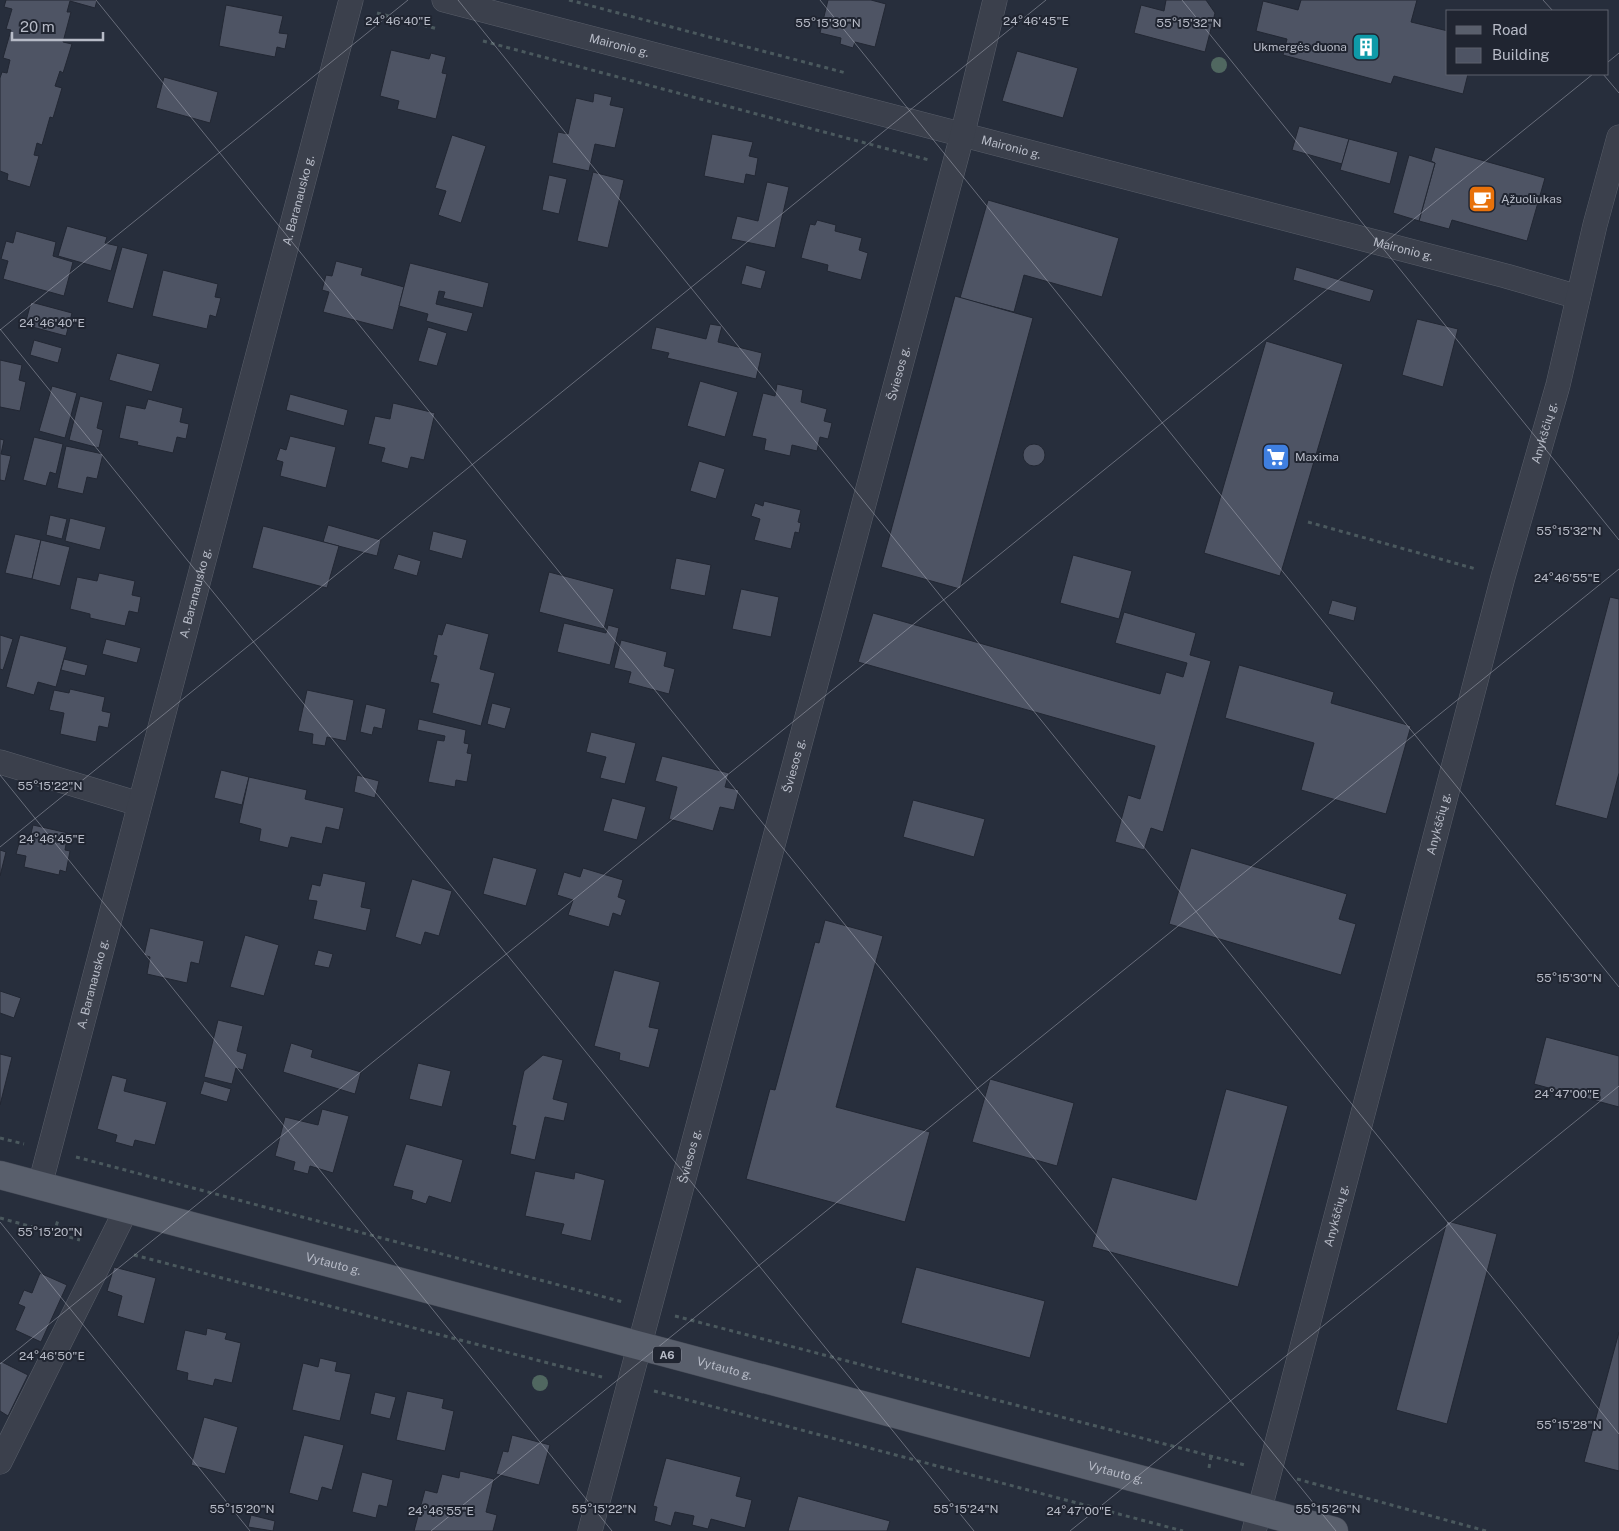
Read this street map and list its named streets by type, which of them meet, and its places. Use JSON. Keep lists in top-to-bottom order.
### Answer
{
  "streets": {
    "main road": ["Vytauto g.", "A6"],
    "street": [
      "Maironio g.",
      "A. Baranausko g.",
      "Šviesos g.",
      "Anykščių g."
    ]
  },
  "crossings": [
    ["Maironio g.", "Šviesos g."],
    ["Maironio g.", "Anykščių g."],
    ["A. Baranausko g.", "Vytauto g."],
    ["Šviesos g.", "Vytauto g."],
    ["Anykščių g.", "Vytauto g."]
  ],
  "places": {
    "building": ["Ukmergės duona"],
    "cafe": ["Ąžuoliukas"],
    "supermarket": ["Maxima"]
  },
  "legend": ["Road", "Building"],
  "scale_bar": "20 m",
  "coordinates": [
    "24°46'40\"E",
    "24°46'45\"E",
    "55°15'30\"N",
    "55°15'32\"N",
    "24°46'55\"E",
    "55°15'22\"N",
    "24°47'00\"E",
    "55°15'20\"N",
    "24°46'50\"E",
    "55°15'28\"N",
    "55°15'24\"N",
    "55°15'26\"N"
  ]
}
